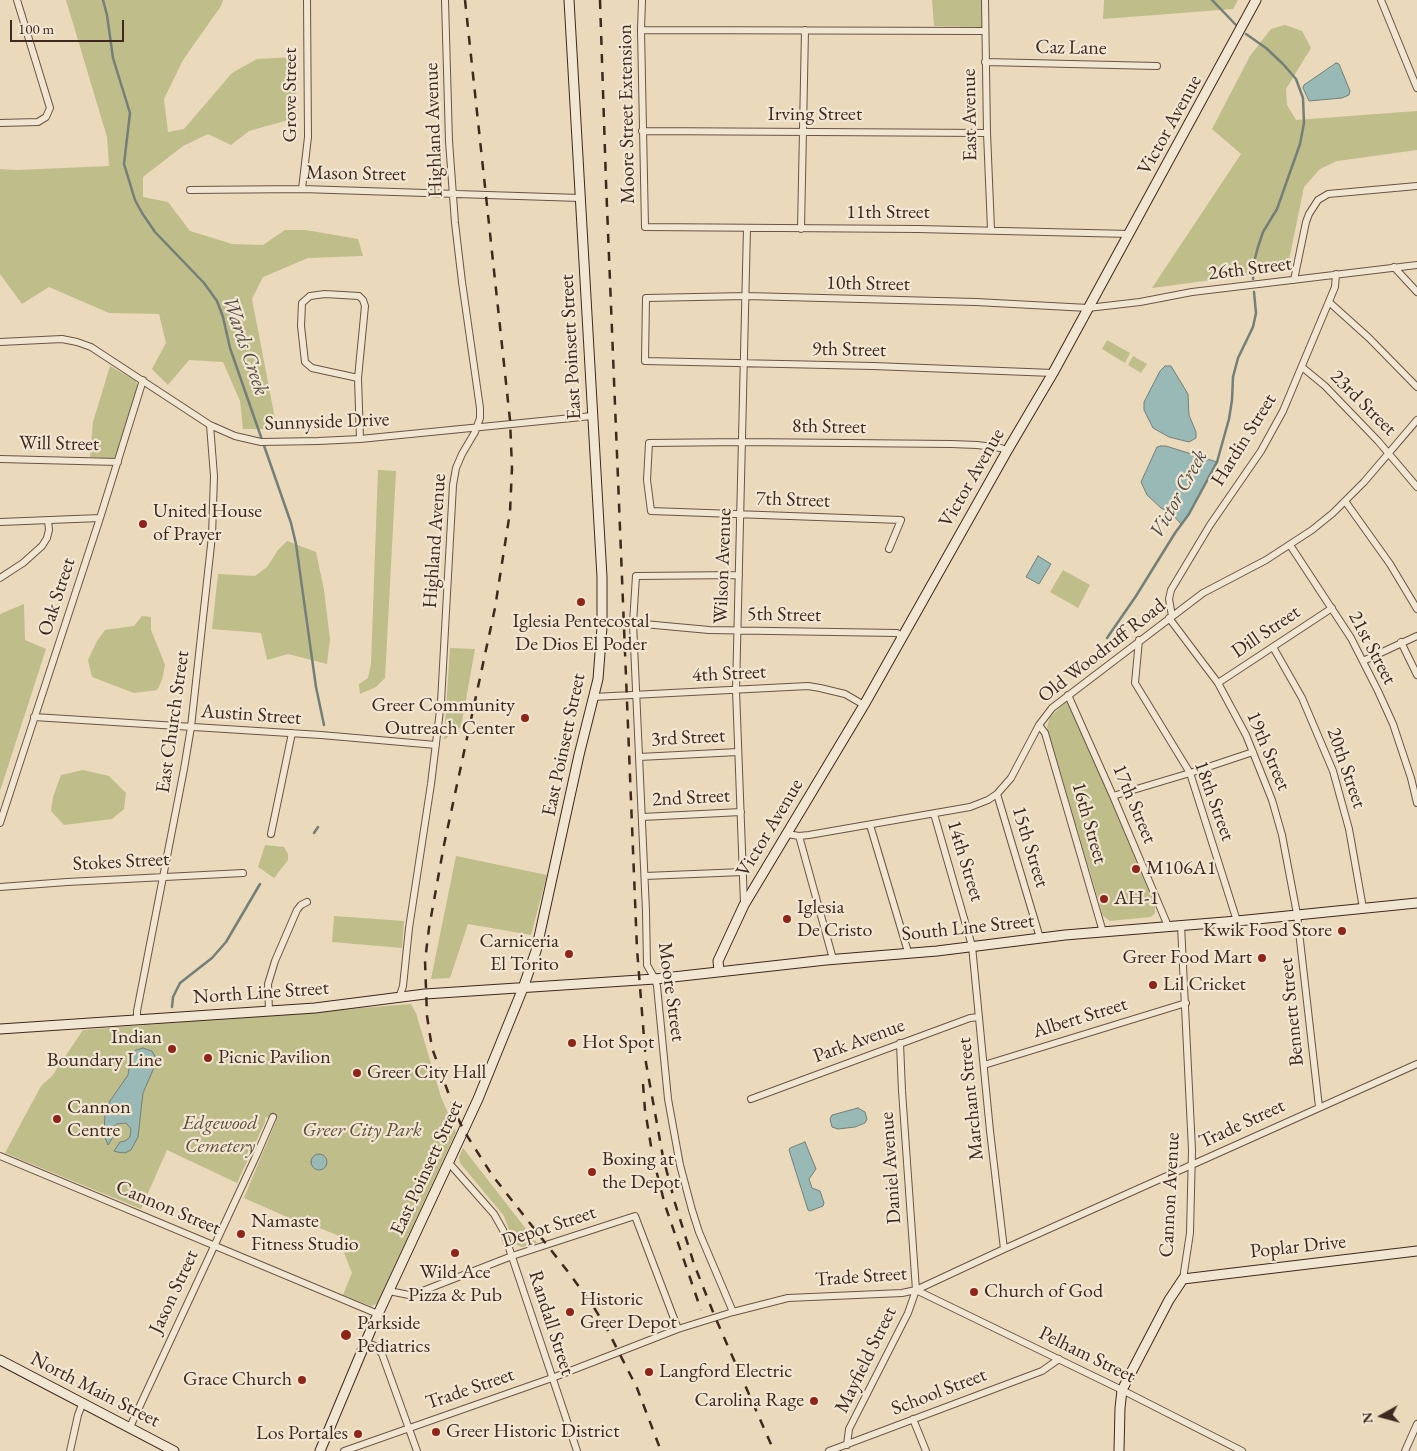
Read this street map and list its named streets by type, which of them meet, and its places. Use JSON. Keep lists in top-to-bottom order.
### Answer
{
  "streets": {
    "main road": [
      "Victor Avenue",
      "East Poinsett Street",
      "South Line Street",
      "North Line Street",
      "Cannon Avenue",
      "Poplar Drive",
      "North Main Street"
    ],
    "street": [
      "Caz Lane",
      "Grove Street",
      "Moore Street Extension",
      "Irving Street",
      "East Avenue",
      "Highland Avenue",
      "Mason Street",
      "11th Street",
      "26th Street",
      "10th Street",
      "9th Street",
      "23rd Street",
      "Sunnyside Drive",
      "8th Street",
      "Hardin Street",
      "Will Street",
      "7th Street",
      "Wilson Avenue",
      "Oak Street",
      "5th Street",
      "Dill Street",
      "21st Street",
      "Old Woodruff Road",
      "4th Street",
      "Austin Street",
      "East Church Street",
      "3rd Street",
      "19th Street",
      "20th Street",
      "2nd Street",
      "18th Street",
      "17th Street",
      "16th Street",
      "15th Street",
      "14th Street",
      "Stokes Street",
      "Moore Street",
      "Bennett Street",
      "Albert Street",
      "Park Avenue",
      "Marchant Street",
      "Trade Street",
      "Daniel Avenue",
      "Cannon Street",
      "Depot Street",
      "Jason Street",
      "Randall Street",
      "Pelham Street",
      "Mayfield Street",
      "School Street"
    ]
  },
  "crossings": [
    ["Caz Lane", "East Avenue"],
    ["Grove Street", "Mason Street"],
    ["Moore Street Extension", "Irving Street"],
    ["Moore Street Extension", "11th Street"],
    ["Irving Street", "East Avenue"],
    ["East Avenue", "11th Street"],
    ["Victor Avenue", "11th Street"],
    ["Victor Avenue", "26th Street"],
    ["Victor Avenue", "10th Street"],
    ["Victor Avenue", "9th Street"],
    ["Victor Avenue", "8th Street"],
    ["Victor Avenue", "Wilson Avenue"],
    ["Victor Avenue", "5th Street"],
    ["Victor Avenue", "Old Woodruff Road"],
    ["Victor Avenue", "4th Street"],
    ["Victor Avenue", "South Line Street"],
    ["Highland Avenue", "Mason Street"],
    ["Highland Avenue", "Sunnyside Drive"],
    ["Highland Avenue", "Austin Street"],
    ["Highland Avenue", "North Line Street"],
    ["Mason Street", "East Poinsett Street"],
    ["11th Street", "Wilson Avenue"],
    ["26th Street", "10th Street"],
    ["26th Street", "Hardin Street"],
    ["10th Street", "9th Street"],
    ["10th Street", "Wilson Avenue"],
    ["East Poinsett Street", "Sunnyside Drive"],
    ["East Poinsett Street", "4th Street"],
    ["East Poinsett Street", "South Line Street"],
    ["East Poinsett Street", "North Line Street"],
    ["East Poinsett Street", "Cannon Street"],
    ["East Poinsett Street", "Depot Street"],
    ["East Poinsett Street", "Randall Street"],
    ["9th Street", "Wilson Avenue"],
    ["23rd Street", "Hardin Street"],
    ["23rd Street", "Old Woodruff Road"],
    ["Sunnyside Drive", "Oak Street"],
    ["Sunnyside Drive", "East Church Street"],
    ["8th Street", "7th Street"],
    ["8th Street", "Wilson Avenue"],
    ["Hardin Street", "Old Woodruff Road"],
    ["Hardin Street", "19th Street"],
    ["Will Street", "Oak Street"],
    ["7th Street", "Wilson Avenue"],
    ["Wilson Avenue", "5th Street"],
    ["Wilson Avenue", "4th Street"],
    ["Wilson Avenue", "3rd Street"],
    ["Wilson Avenue", "2nd Street"],
    ["Wilson Avenue", "Moore Street"],
    ["Oak Street", "Austin Street"],
    ["5th Street", "Moore Street"],
    ["Dill Street", "21st Street"],
    ["Dill Street", "19th Street"],
    ["Dill Street", "20th Street"],
    ["21st Street", "Old Woodruff Road"],
    ["Old Woodruff Road", "19th Street"],
    ["Old Woodruff Road", "18th Street"],
    ["Old Woodruff Road", "17th Street"],
    ["Old Woodruff Road", "16th Street"],
    ["Old Woodruff Road", "15th Street"],
    ["Old Woodruff Road", "14th Street"],
    ["4th Street", "Moore Street"],
    ["Austin Street", "East Church Street"],
    ["East Church Street", "Stokes Street"],
    ["East Church Street", "North Line Street"],
    ["3rd Street", "Moore Street"],
    ["19th Street", "South Line Street"],
    ["19th Street", "Bennett Street"],
    ["20th Street", "South Line Street"],
    ["2nd Street", "Moore Street"],
    ["18th Street", "South Line Street"],
    ["17th Street", "South Line Street"],
    ["16th Street", "South Line Street"],
    ["15th Street", "South Line Street"],
    ["14th Street", "South Line Street"],
    ["14th Street", "Marchant Street"],
    ["South Line Street", "Moore Street"],
    ["South Line Street", "North Line Street"],
    ["South Line Street", "Bennett Street"],
    ["South Line Street", "Marchant Street"],
    ["South Line Street", "Cannon Avenue"],
    ["Moore Street", "Trade Street"],
    ["Bennett Street", "Trade Street"],
    ["Albert Street", "Marchant Street"],
    ["Albert Street", "Cannon Avenue"],
    ["Park Avenue", "Marchant Street"],
    ["Park Avenue", "Daniel Avenue"],
    ["Marchant Street", "Trade Street"],
    ["Trade Street", "Daniel Avenue"],
    ["Trade Street", "Cannon Avenue"],
    ["Trade Street", "Depot Street"],
    ["Trade Street", "Randall Street"],
    ["Trade Street", "Pelham Street"],
    ["Trade Street", "Mayfield Street"],
    ["Daniel Avenue", "Pelham Street"],
    ["Daniel Avenue", "Mayfield Street"],
    ["Cannon Avenue", "Poplar Drive"],
    ["Cannon Avenue", "Pelham Street"],
    ["Cannon Street", "Jason Street"],
    ["Depot Street", "Randall Street"],
    ["Jason Street", "North Main Street"],
    ["Pelham Street", "Mayfield Street"],
    ["Pelham Street", "School Street"],
    ["Mayfield Street", "School Street"]
  ],
  "water": ["Wards Creek", "Victor Creek"],
  "parks": ["Edgewood Cemetery", "Greer City Park"],
  "places": [
    "United House of Prayer",
    "Iglesia Pentecostal De Dios El Poder",
    "Greer Community Outreach Center",
    "M106A1",
    "AH-1",
    "Iglesia De Cristo",
    "Kwik Food Store",
    "Carniceria El Torito",
    "Greer Food Mart",
    "Lil Cricket",
    "Hot Spot",
    "Indian Boundary Line",
    "Picnic Pavilion",
    "Greer City Hall",
    "Cannon Centre",
    "Boxing at the Depot",
    "Namaste Fitness Studio",
    "Wild Ace Pizza & Pub",
    "Church of God",
    "Historic Greer Depot",
    "Parkside Pediatrics",
    "Langford Electric",
    "Grace Church",
    "Carolina Rage",
    "Greer Historic District",
    "Los Portales"
  ],
  "scale_bar": "100 m",
  "north": "left"
}
